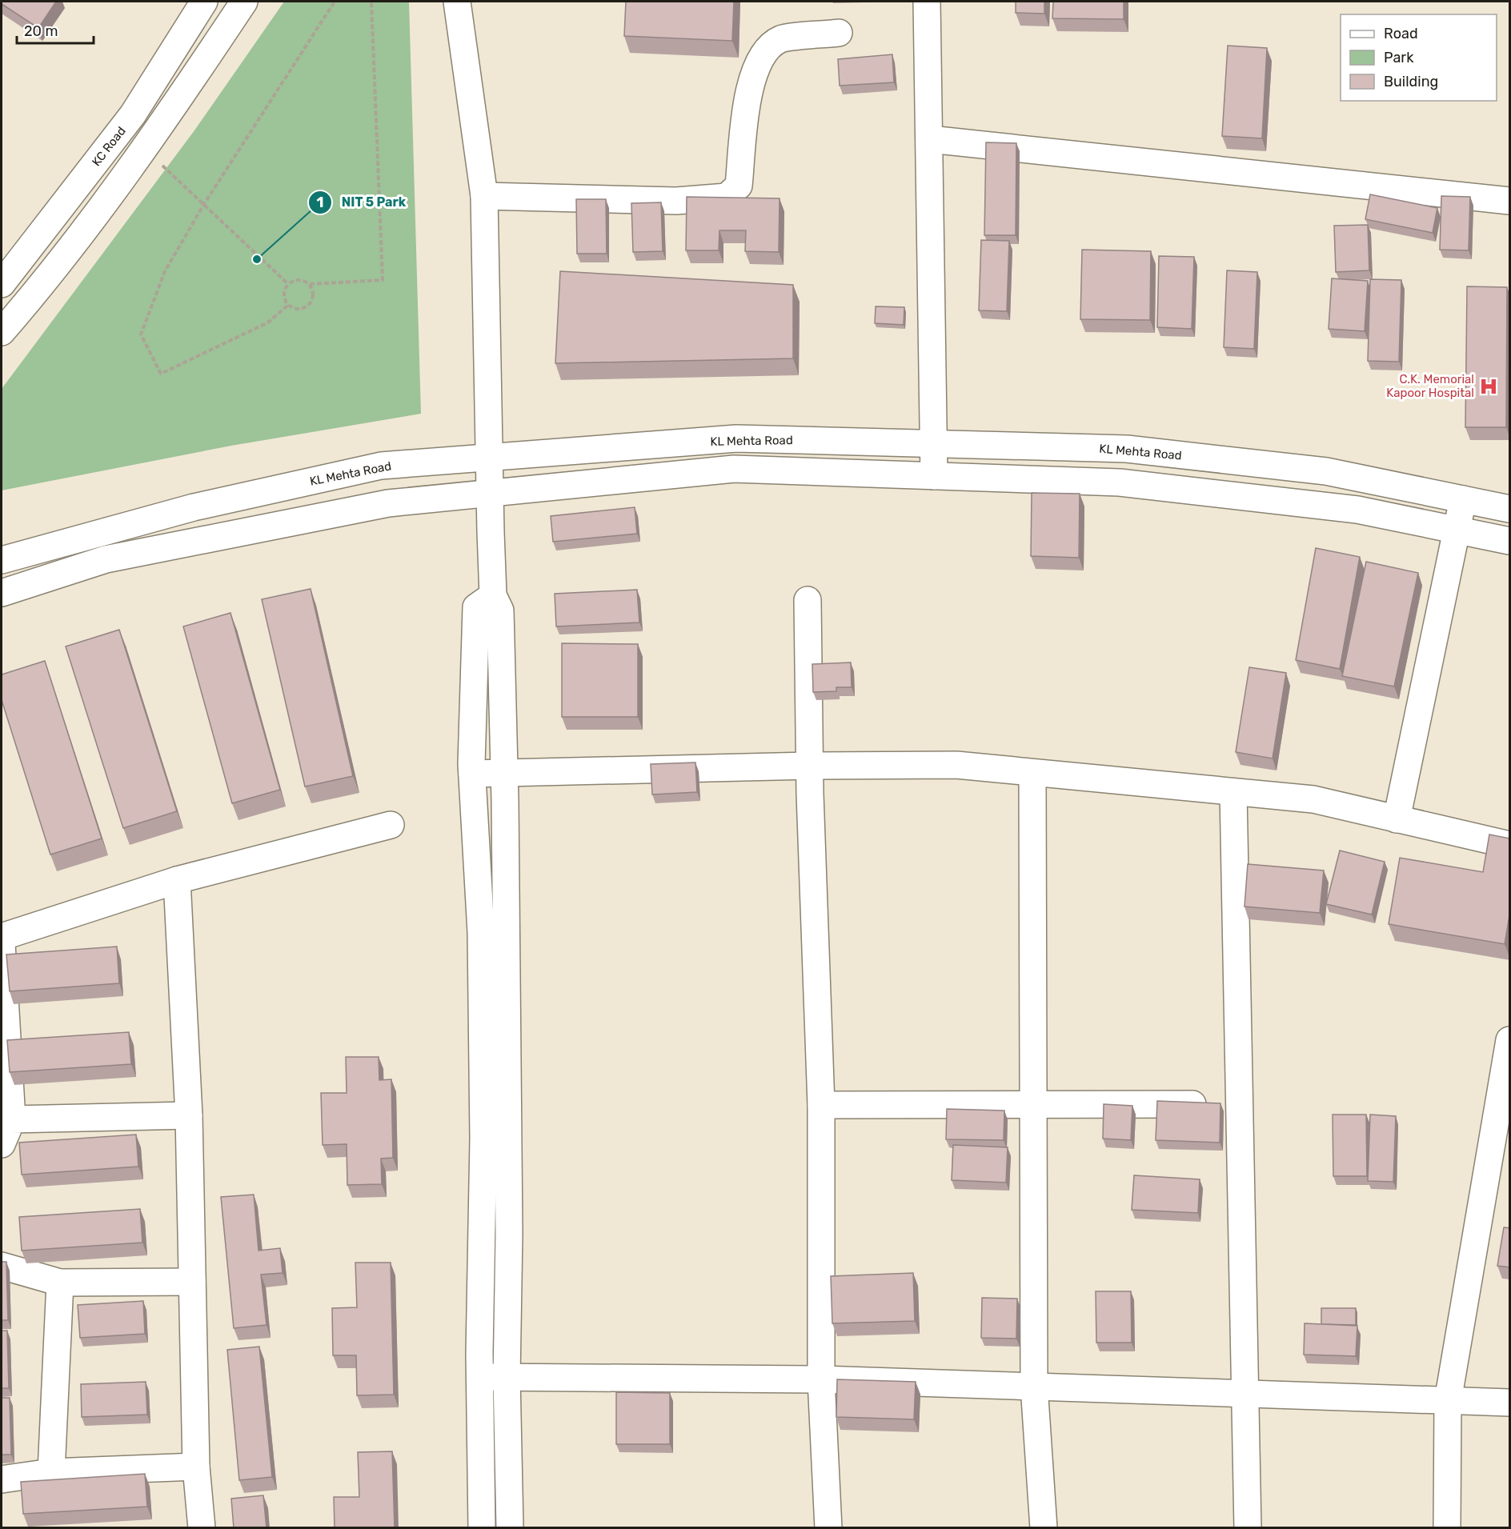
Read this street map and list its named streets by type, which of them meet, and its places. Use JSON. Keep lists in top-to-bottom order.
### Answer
{
  "streets": {
    "street": ["KC Road", "KL Mehta Road"]
  },
  "places": {
    "other": ["NIT 5 Park"],
    "hospital": ["C.K. Memorial Kapoor Hospital"]
  },
  "legend": ["Road", "Park", "Building"],
  "scale_bar": "20 m"
}
